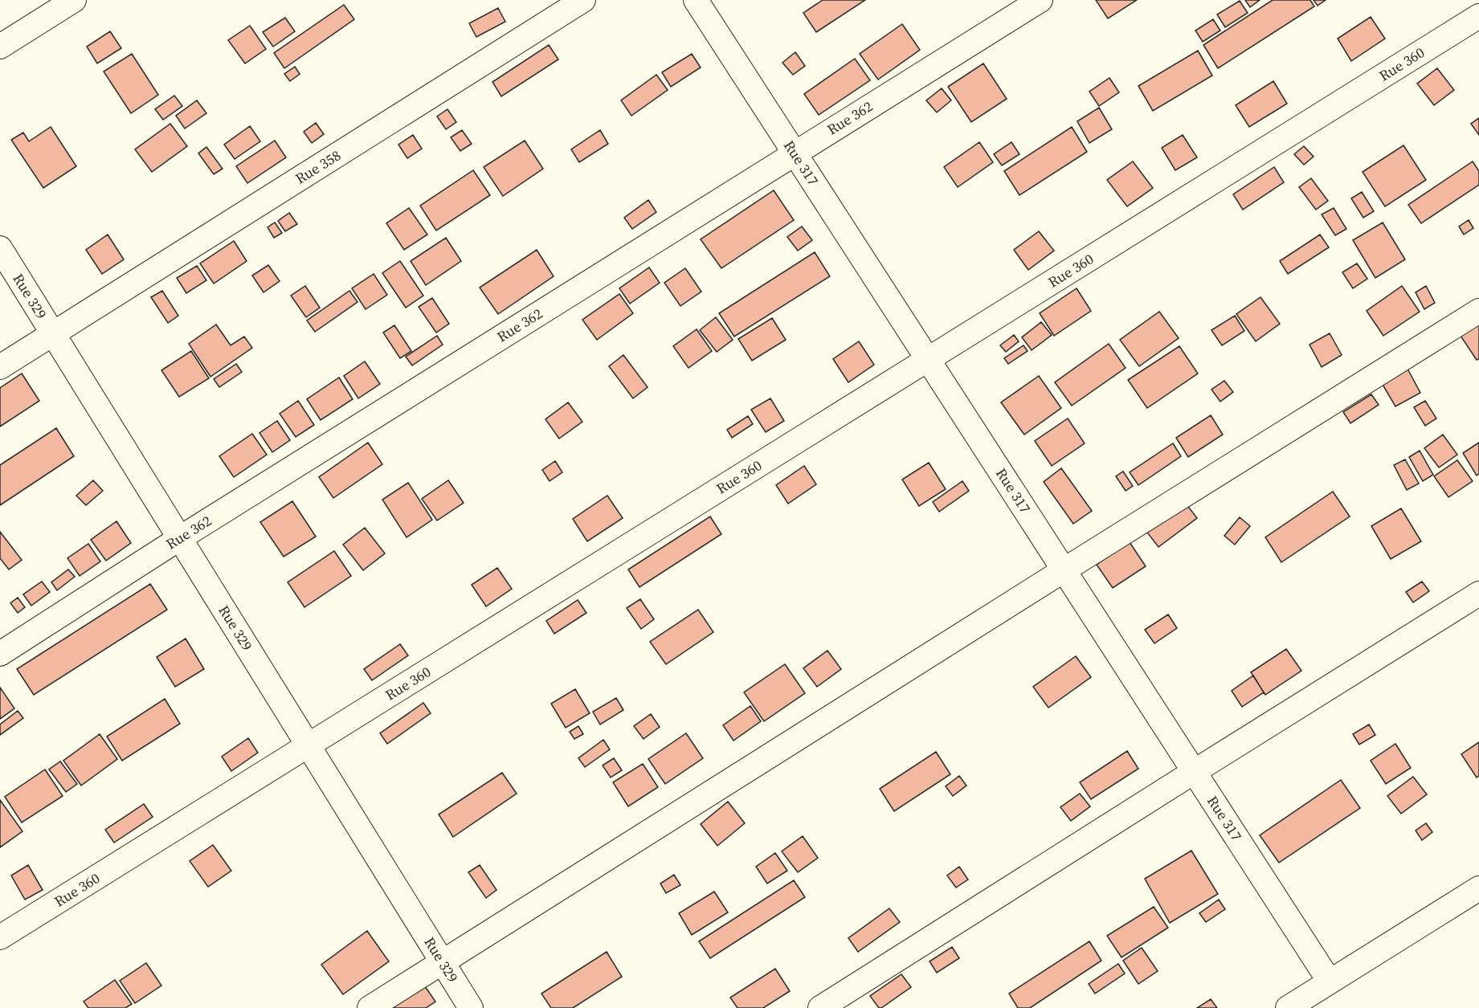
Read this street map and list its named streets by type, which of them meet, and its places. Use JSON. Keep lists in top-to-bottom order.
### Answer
{
  "streets": {
    "street": [
      "Rue 360",
      "Rue 362",
      "Rue 317",
      "Rue 358",
      "Rue 329"
    ]
  },
  "crossings": [
    ["Rue 360", "Rue 317"],
    ["Rue 360", "Rue 329"],
    ["Rue 362", "Rue 317"],
    ["Rue 362", "Rue 329"],
    ["Rue 358", "Rue 329"]
  ]
}
